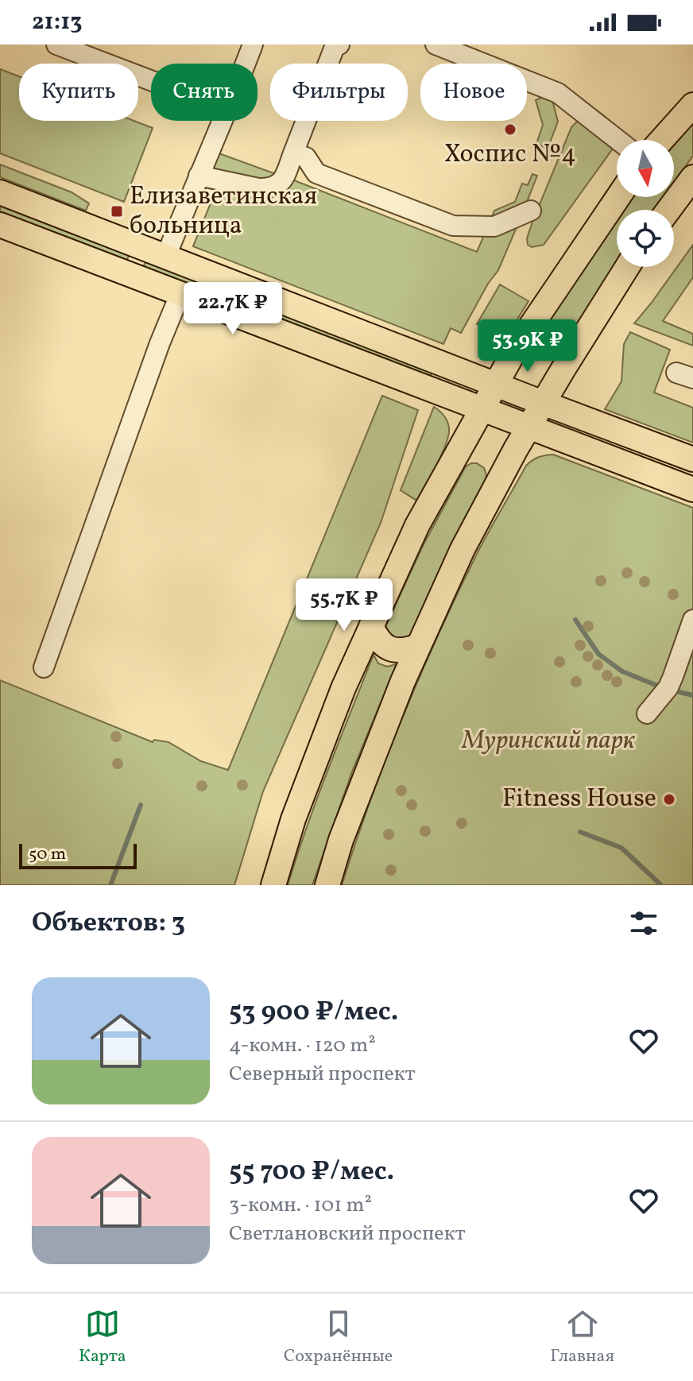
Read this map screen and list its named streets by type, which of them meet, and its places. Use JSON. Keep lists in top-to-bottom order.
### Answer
{
  "parks": ["Муринский парк"],
  "places": {
    "other": ["Хоспис №4", "Fitness House"],
    "transit": ["Елизаветинская больница"]
  },
  "scale_bar": "50 m",
  "north": "bottom",
  "page": {
    "status": "21:13",
    "chip": [
      "Купить",
      "Снять",
      "Фильтры",
      "Новое"
    ],
    "price": ["22.7K ₽", "53.9K ₽", "55.7K ₽"],
    "scale": "50 m",
    "heading": "Объектов: 3",
    "list": [
      {
        "name": "53 900 ₽/мес.",
        "note": "4-комн. · 120 m² · Северный проспект"
      },
      {
        "name": "55 700 ₽/мес.",
        "note": "3-комн. · 101 m² · Светлановский проспект"
      }
    ],
    "tabs": ["Карта", "Сохранённые", "Главная"]
  }
}
